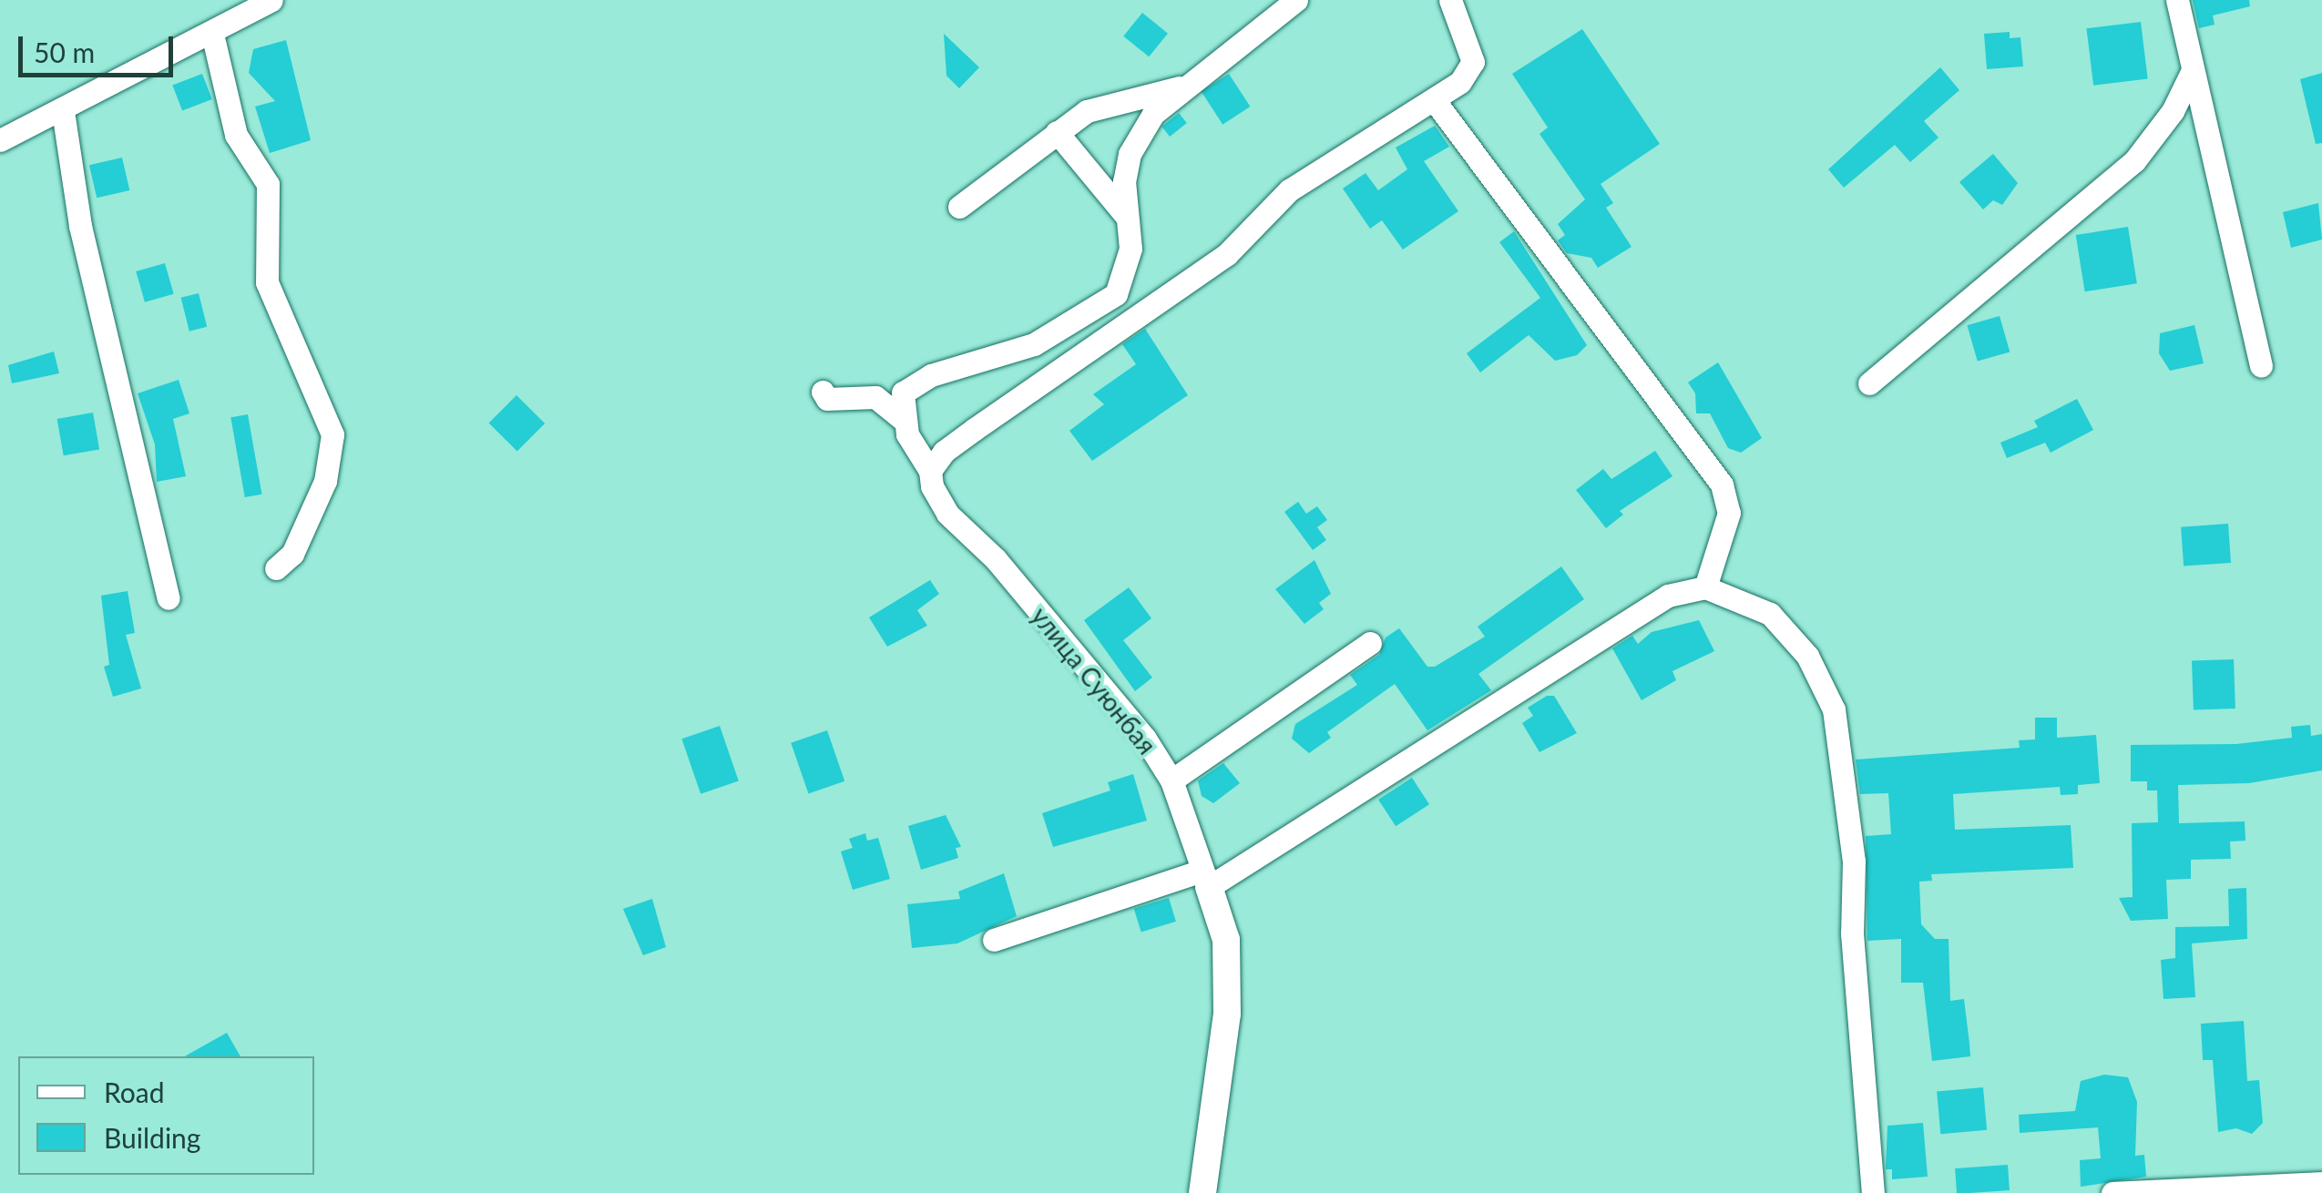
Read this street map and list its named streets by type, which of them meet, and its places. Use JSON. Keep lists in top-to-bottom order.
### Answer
{
  "streets": {
    "street": ["улица Суюнбая"]
  },
  "legend": ["Road", "Building"],
  "scale_bar": "50 m"
}
